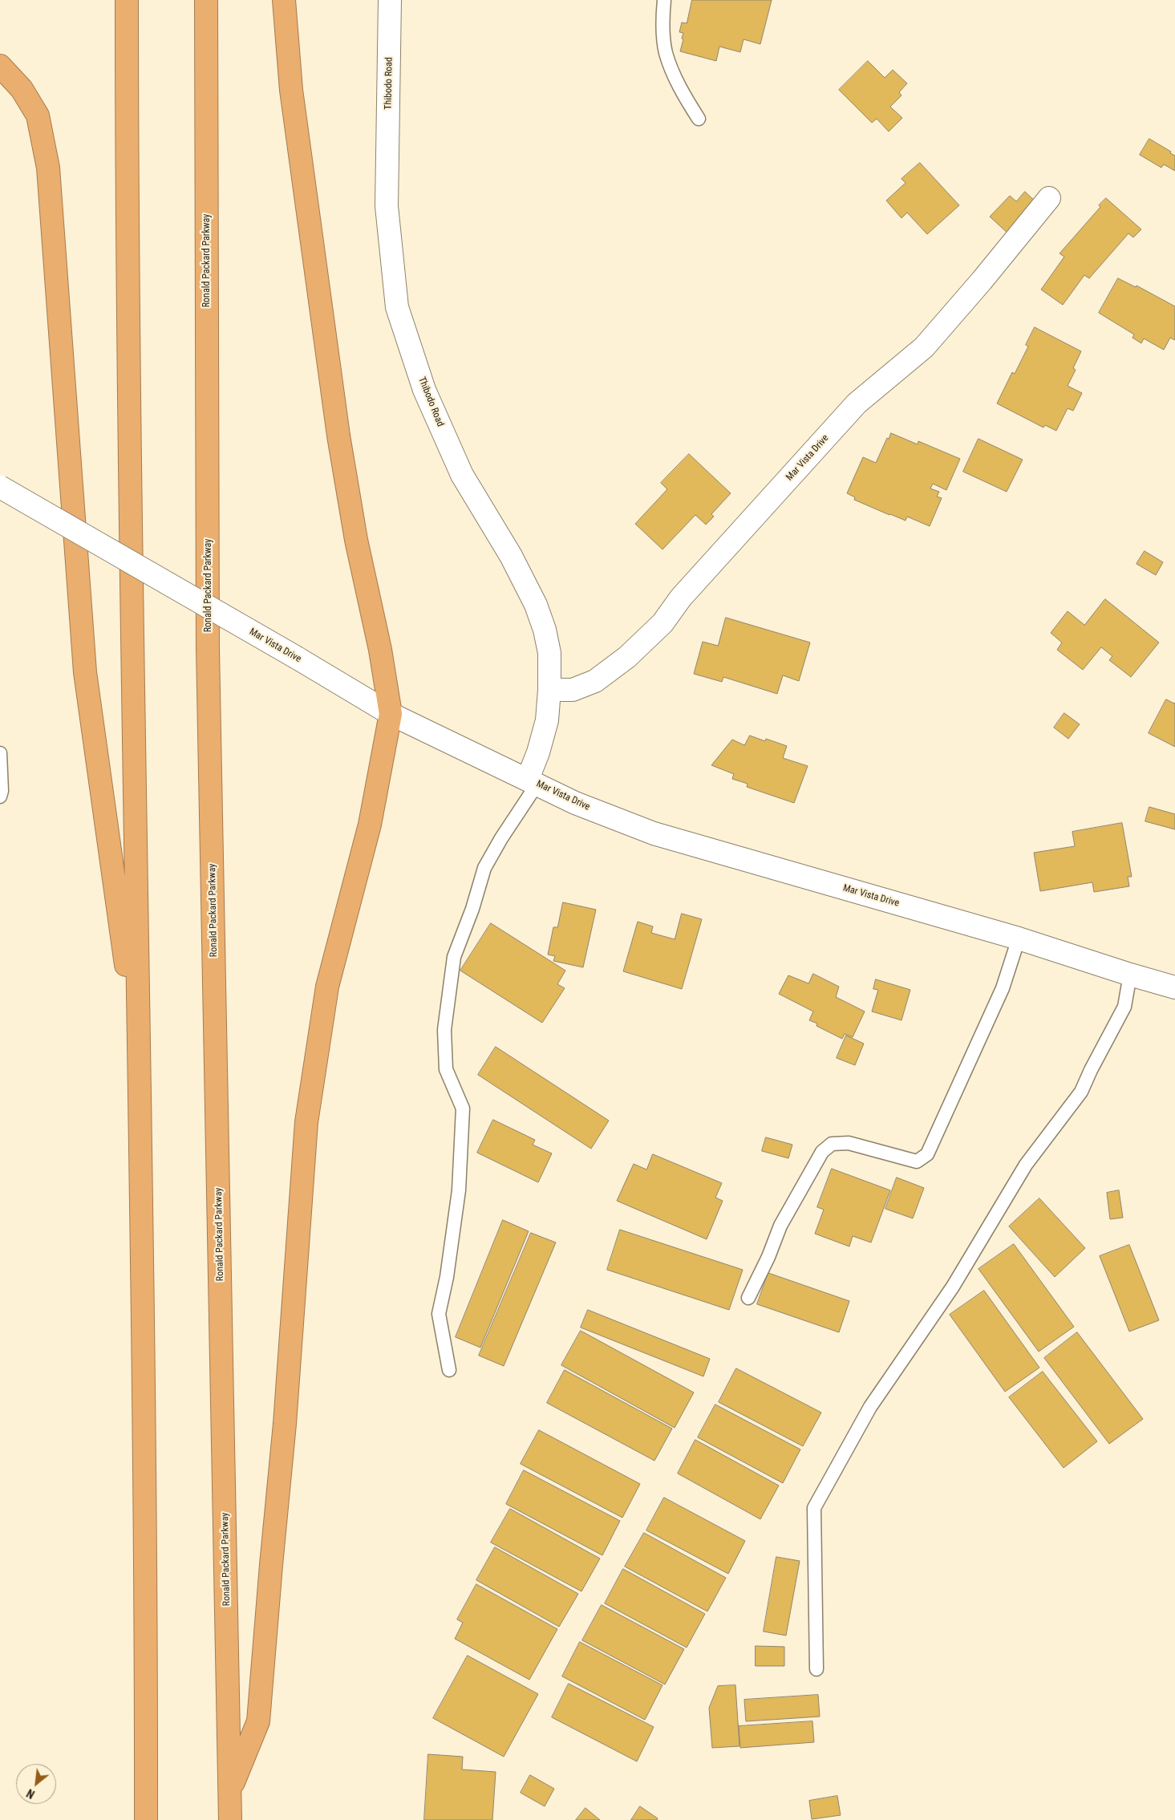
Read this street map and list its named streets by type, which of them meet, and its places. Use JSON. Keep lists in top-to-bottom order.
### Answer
{
  "streets": {
    "highway": ["Ronald Packard Parkway"],
    "street": ["Thibodo Road", "Mar Vista Drive"]
  },
  "crossings": [
    ["Thibodo Road", "Mar Vista Drive"]
  ],
  "north": "bottom left"
}
